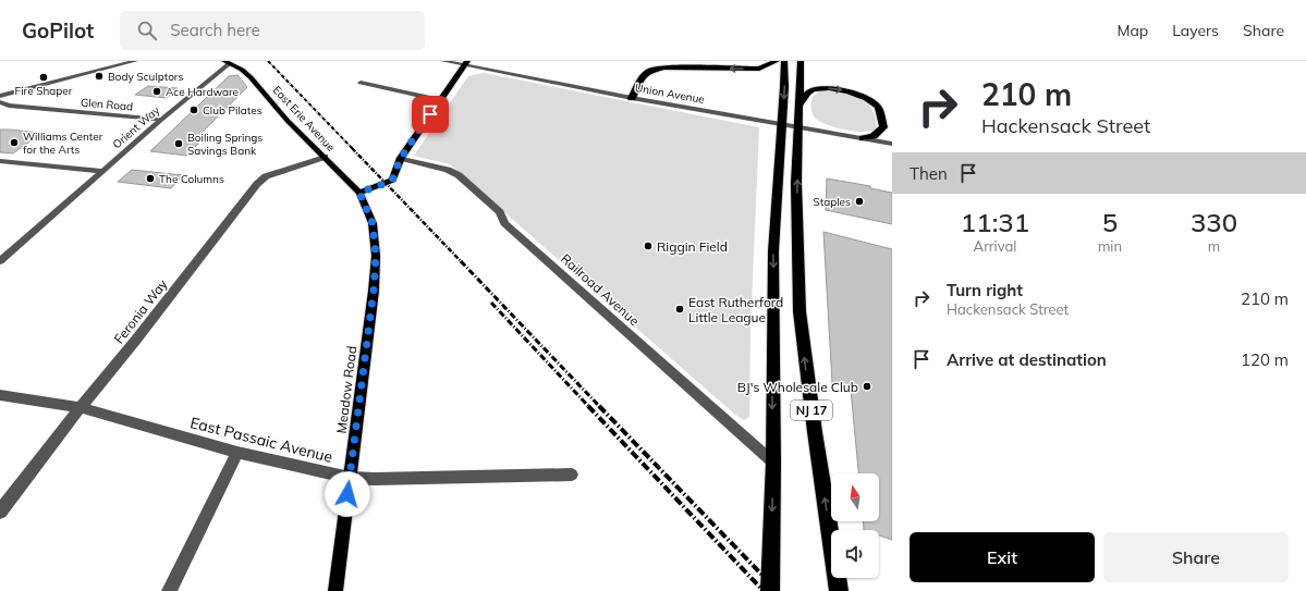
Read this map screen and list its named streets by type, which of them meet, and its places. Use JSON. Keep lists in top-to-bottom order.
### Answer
{
  "streets": {
    "highway": ["NJ 17"],
    "main road": ["East Erie Avenue", "Meadow Road"],
    "street": [
      "Union Avenue",
      "Glen Road",
      "Orient Way",
      "Railroad Avenue",
      "Feronia Way",
      "East Passaic Avenue"
    ]
  },
  "crossings": [
    ["Union Avenue", "NJ 17"],
    ["Glen Road", "Orient Way"],
    ["East Erie Avenue", "Orient Way"],
    ["East Erie Avenue", "Feronia Way"],
    ["East Erie Avenue", "Meadow Road"],
    ["Railroad Avenue", "NJ 17"],
    ["Feronia Way", "East Passaic Avenue"],
    ["Meadow Road", "East Passaic Avenue"]
  ],
  "places": [
    "Body Sculptors",
    "Fire Shaper",
    "Ace Hardware",
    "Club Pilates",
    "Williams Center for the Arts",
    "Boiling Springs Savings Bank",
    "The Columns",
    "Staples",
    "Riggin Field",
    "East Rutherford Little League",
    "BJ's Wholesale Club"
  ],
  "north": "top",
  "page": {
    "header": "GoPilot",
    "search": "Search here",
    "nav": ["Map", "Layers", "Share"],
    "turn": ["210 m", "Hackensack Street"],
    "then": "Then",
    "eta": [
      "11:31",
      "Arrival",
      "5",
      "min",
      "330",
      "m"
    ],
    "list": [
      {
        "name": "Turn right",
        "note": "Hackensack Street",
        "value": "210 m"
      },
      {
        "name": "Arrive at destination",
        "value": "120 m"
      }
    ],
    "buttons": ["Exit", "Share"]
  }
}
